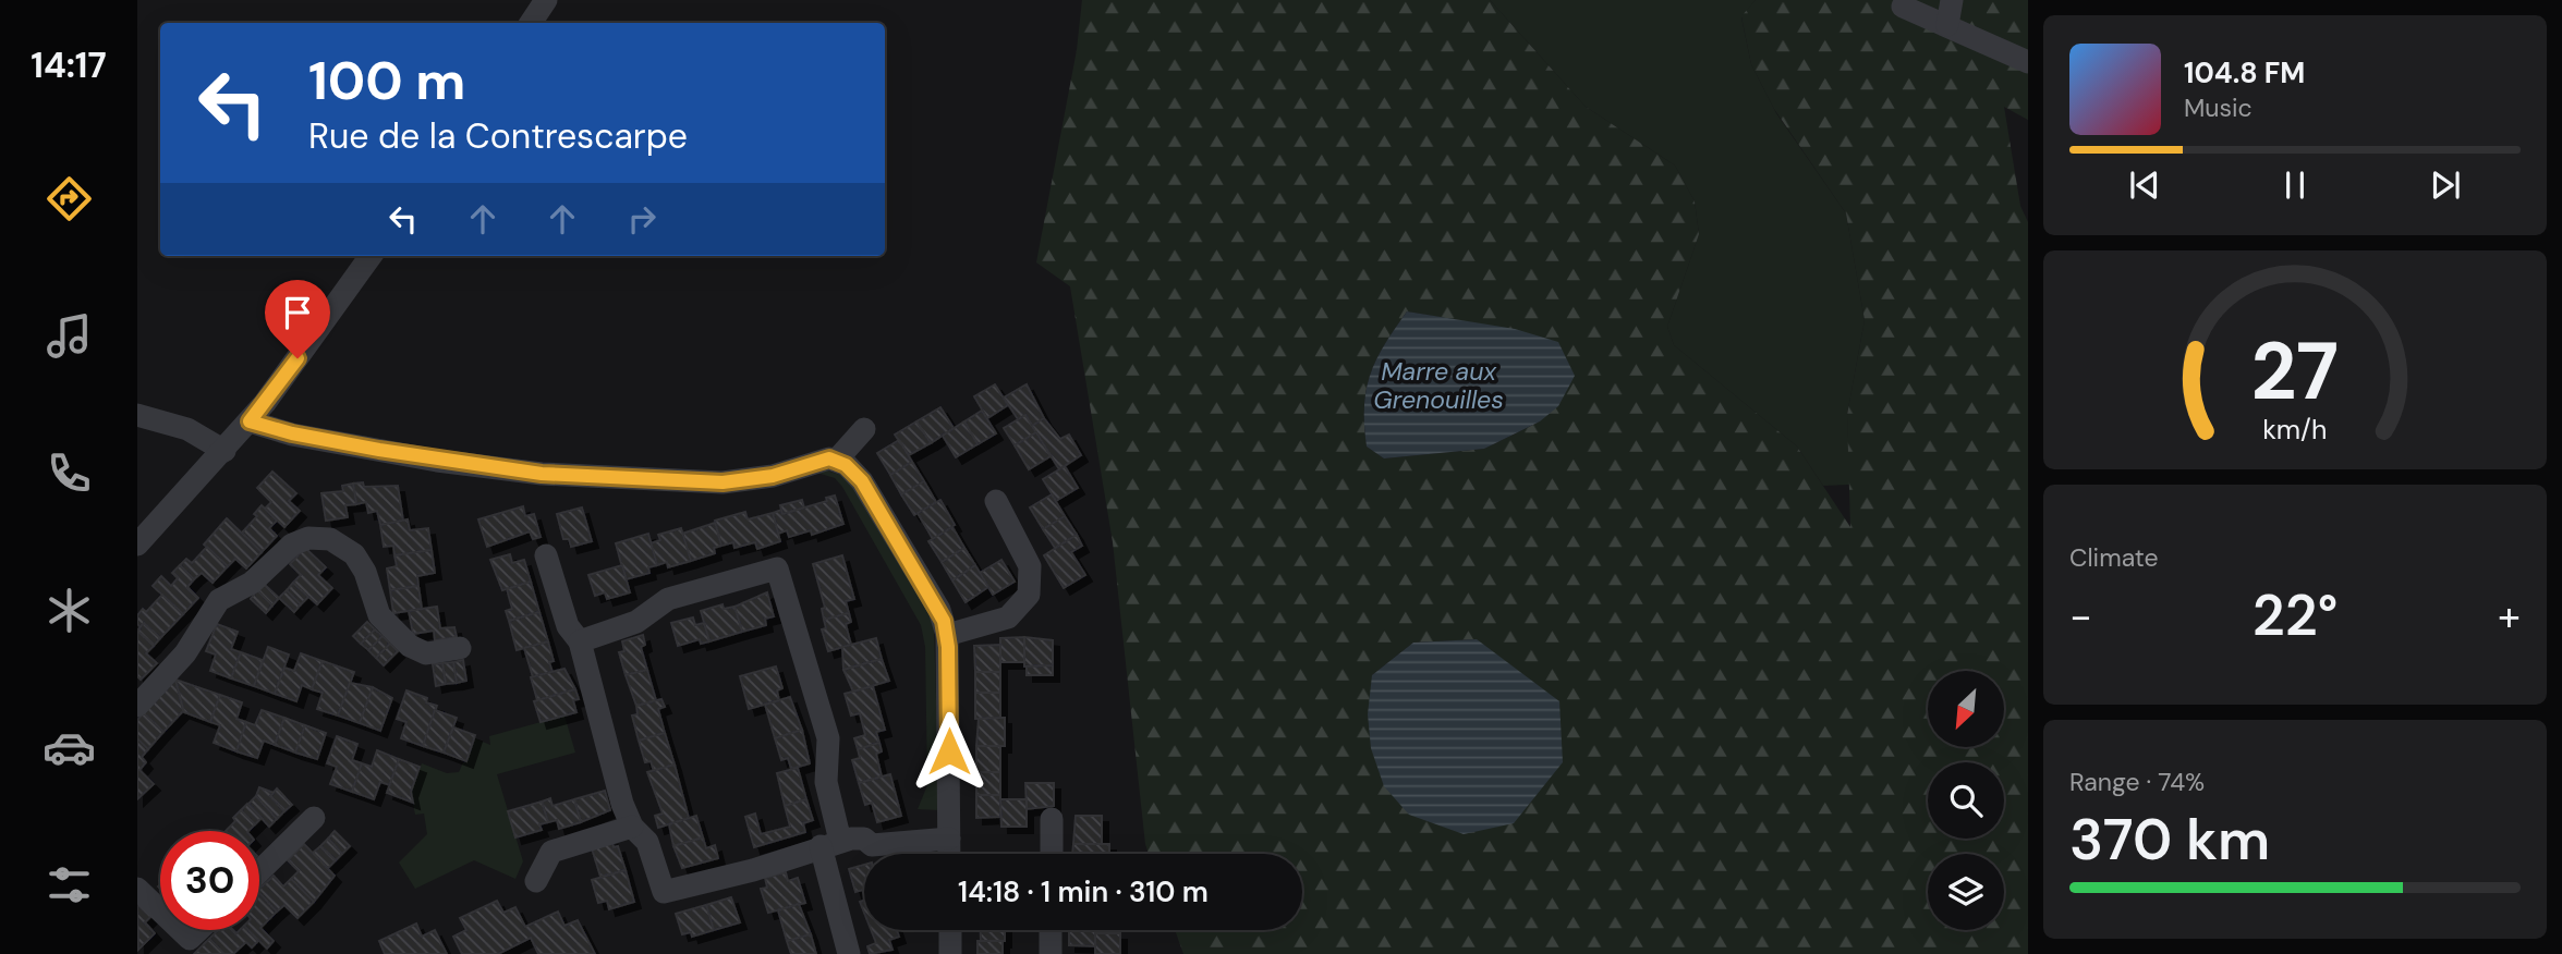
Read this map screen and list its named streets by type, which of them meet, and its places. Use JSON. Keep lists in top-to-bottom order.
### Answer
{
  "water": ["Marre aux Grenouilles"],
  "north": "bottom left",
  "page": {
    "tabs": "14:17",
    "turn": ["100 m", "Rue de la Contrescarpe"],
    "song": ["104.8 FM", "Music"],
    "tile": [
      "Climate",
      ["Range · 74%", "370 km"]
    ],
    "heat": ["−", "22°", "+"],
    "limit": "30",
    "trip": "14:18 · 1 min · 310 m",
    "gauge": ["27", "km/h"]
  }
}
